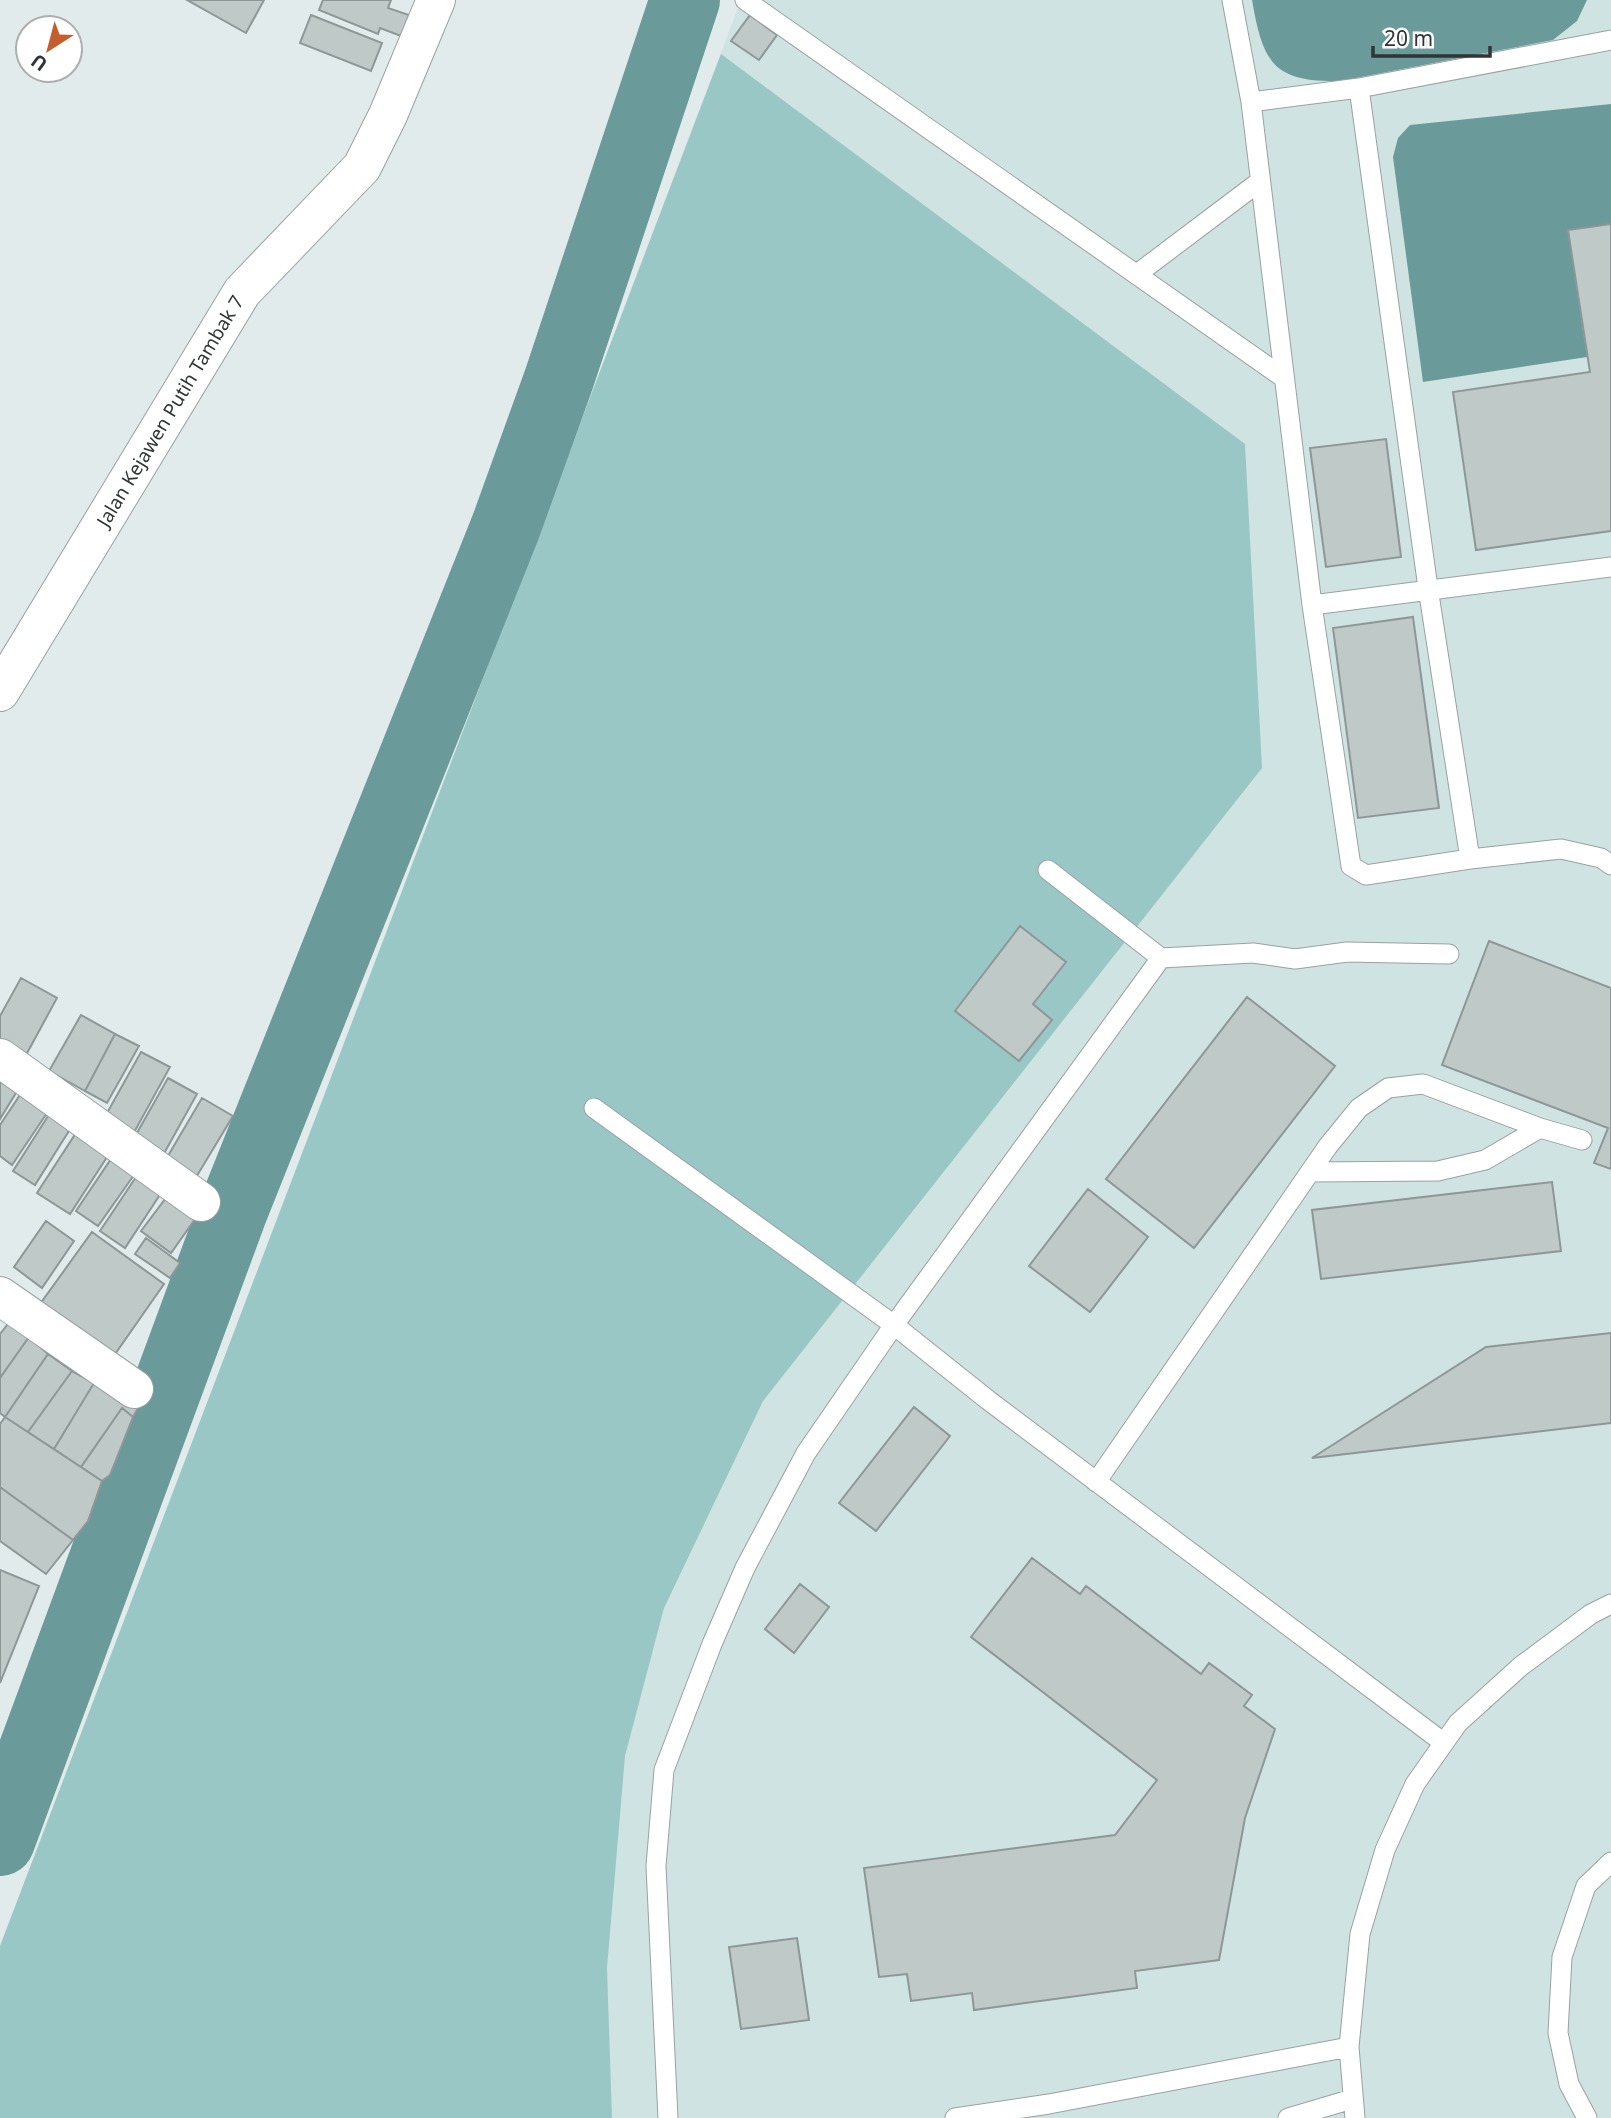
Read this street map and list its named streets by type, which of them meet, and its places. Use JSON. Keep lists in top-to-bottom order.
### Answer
{
  "streets": {
    "street": ["Jalan Kejawen Putih Tambak 7"]
  },
  "scale_bar": "20 m",
  "north": "bottom left"
}
